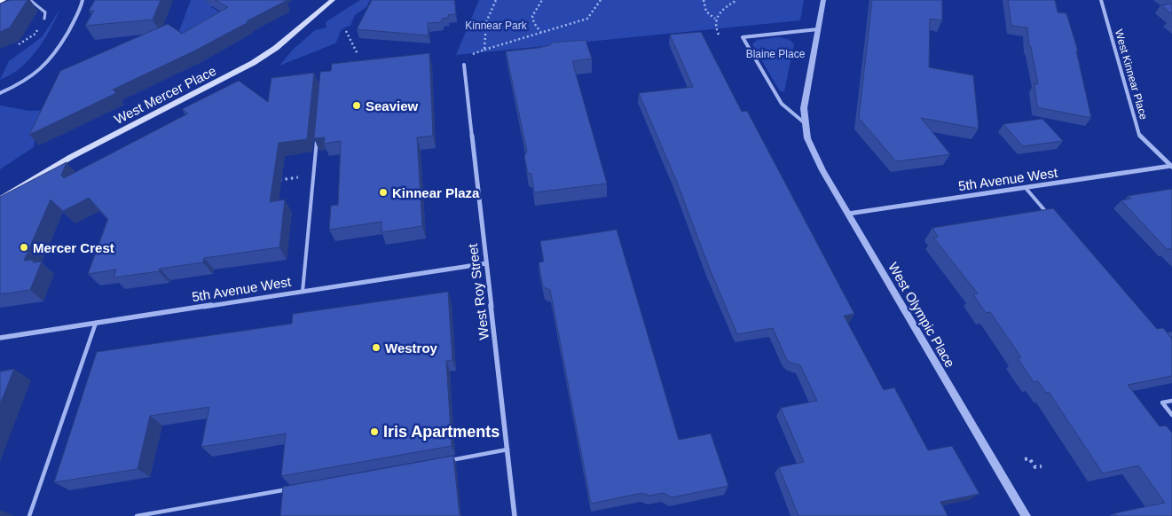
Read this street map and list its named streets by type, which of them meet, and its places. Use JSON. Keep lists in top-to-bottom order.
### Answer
{
  "streets": {
    "main road": ["West Mercer Place"],
    "street": [
      "West Kinnear Place",
      "5th Avenue West",
      "West Roy Street",
      "West Olympic Place"
    ]
  },
  "crossings": [
    ["West Kinnear Place", "5th Avenue West"],
    ["5th Avenue West", "West Roy Street"],
    ["5th Avenue West", "West Olympic Place"]
  ],
  "parks": ["Kinnear Park", "Blaine Place"],
  "places": [
    "Seaview",
    "Kinnear Plaza",
    "Mercer Crest",
    "Westroy",
    "Iris Apartments"
  ]
}
